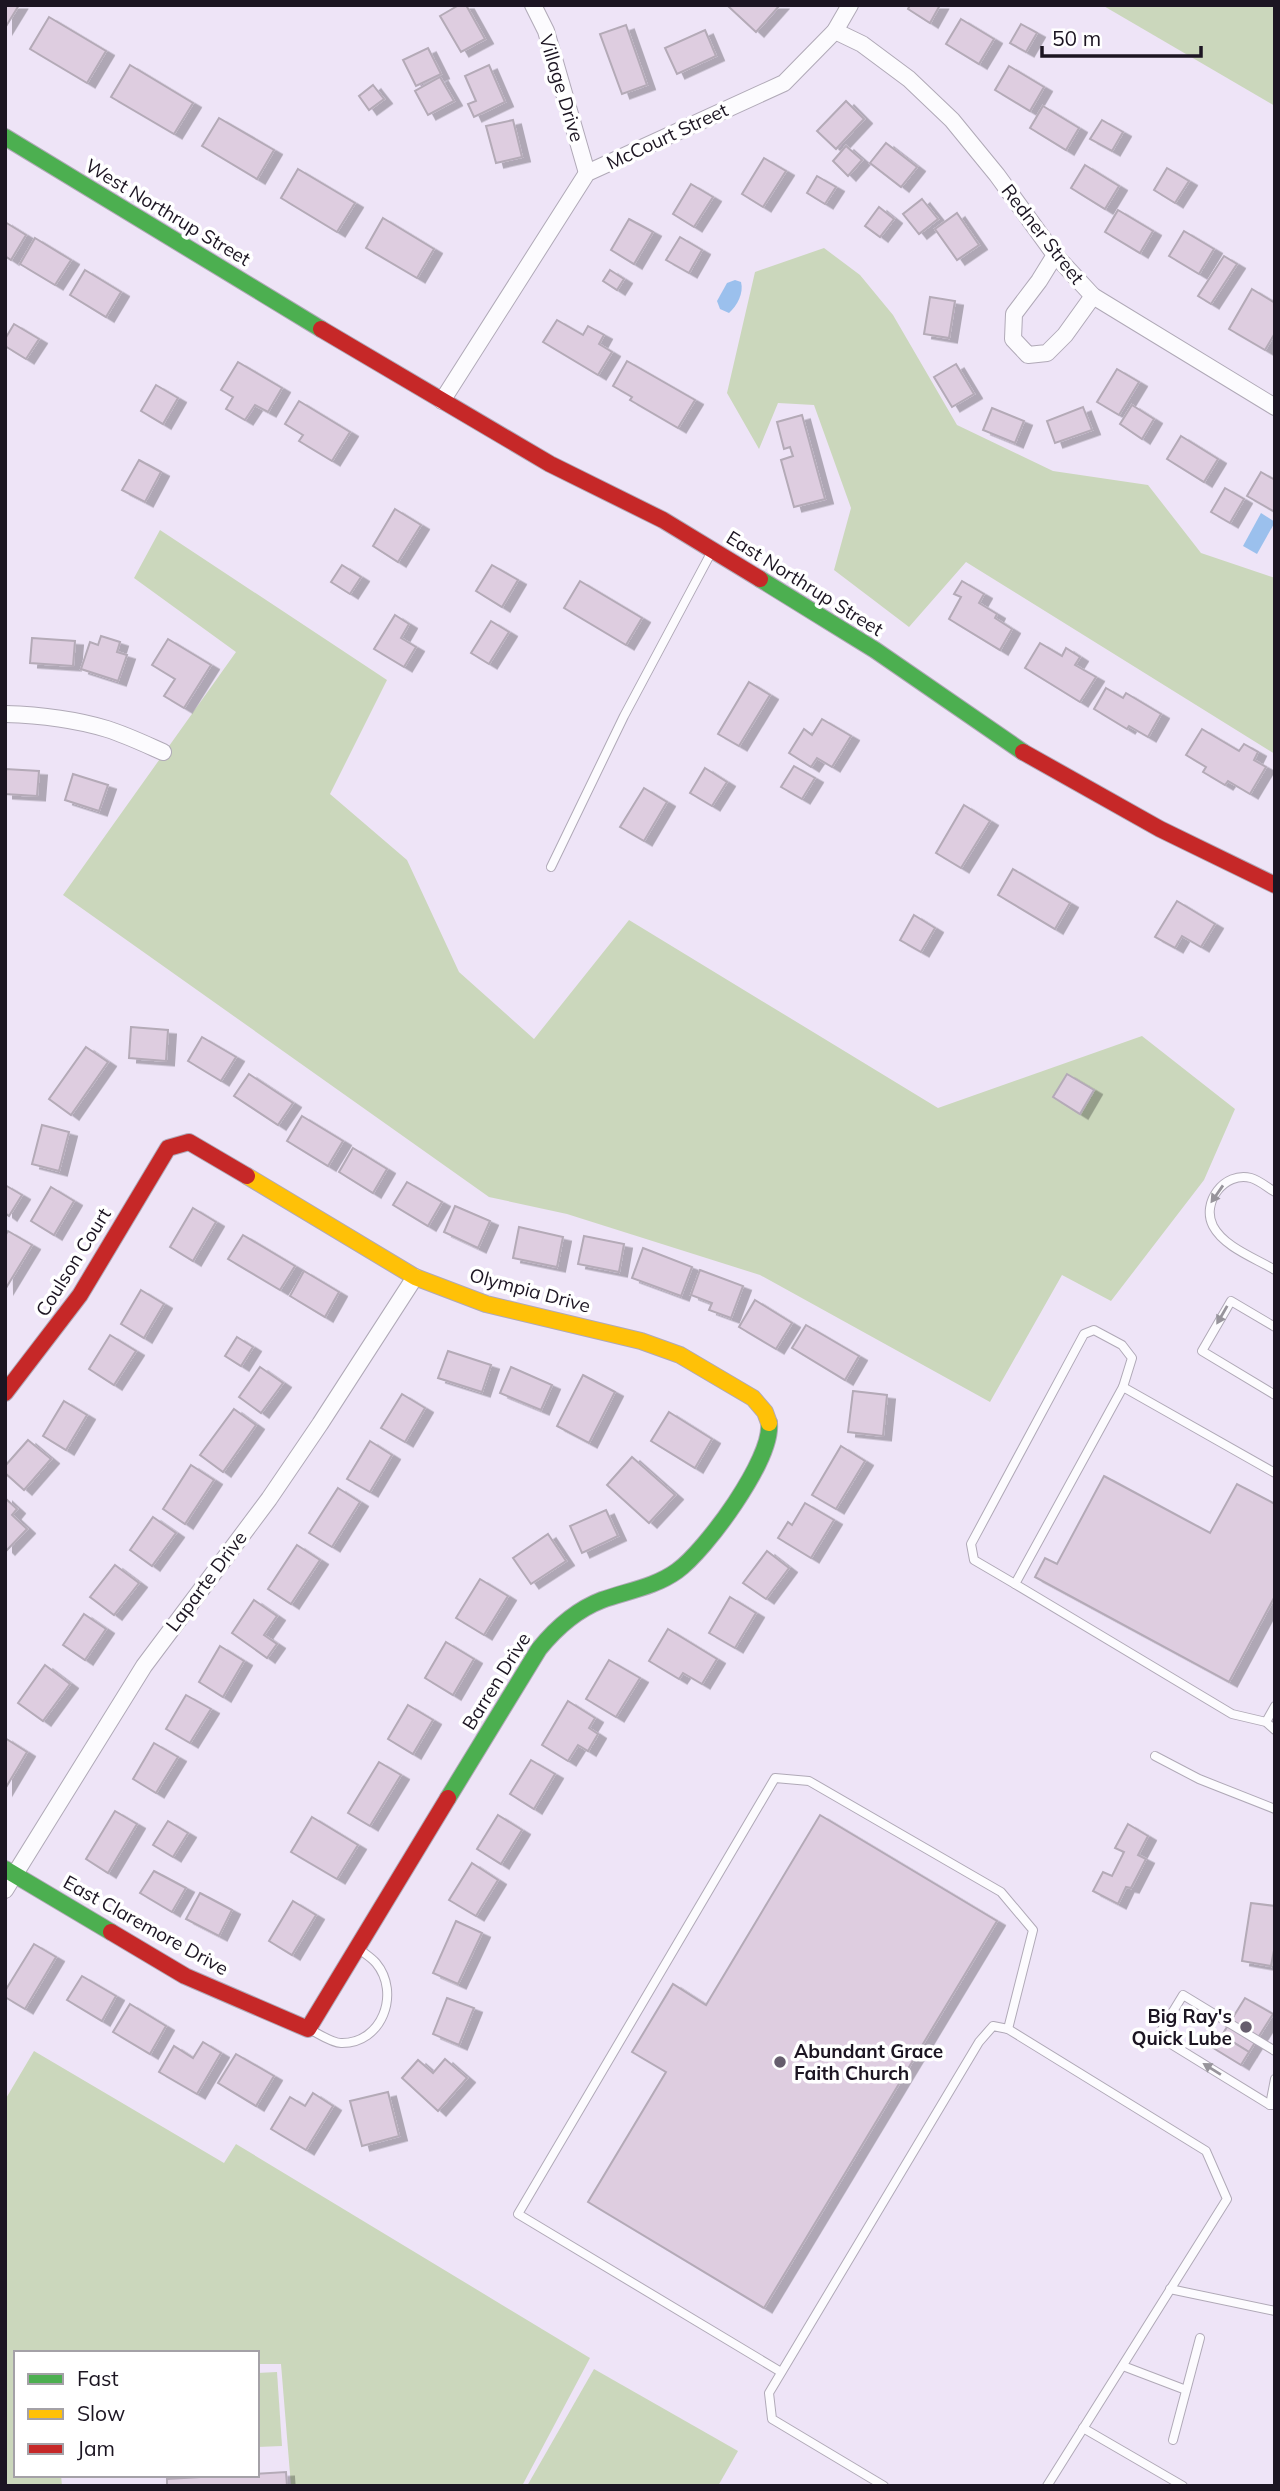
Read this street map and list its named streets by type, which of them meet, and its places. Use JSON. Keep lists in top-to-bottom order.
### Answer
{
  "streets": {
    "street": [
      "Village Drive",
      "McCourt Street",
      "West Northrup Street",
      "Redner Street",
      "East Northrup Street",
      "Coulson Court",
      "Olympia Drive",
      "Laparte Drive",
      "Barren Drive",
      "East Claremore Drive"
    ]
  },
  "crossings": [
    ["Village Drive", "McCourt Street"],
    ["McCourt Street", "Redner Street"],
    ["McCourt Street", "East Northrup Street"],
    ["West Northrup Street", "East Northrup Street"],
    ["Coulson Court", "Olympia Drive"],
    ["Olympia Drive", "Laparte Drive"],
    ["Olympia Drive", "Barren Drive"],
    ["Laparte Drive", "East Claremore Drive"],
    ["Barren Drive", "East Claremore Drive"]
  ],
  "places": ["Big Ray's Quick Lube", "Abundant Grace Faith Church"],
  "legend": ["Fast", "Slow", "Jam"],
  "scale_bar": "50 m"
}
